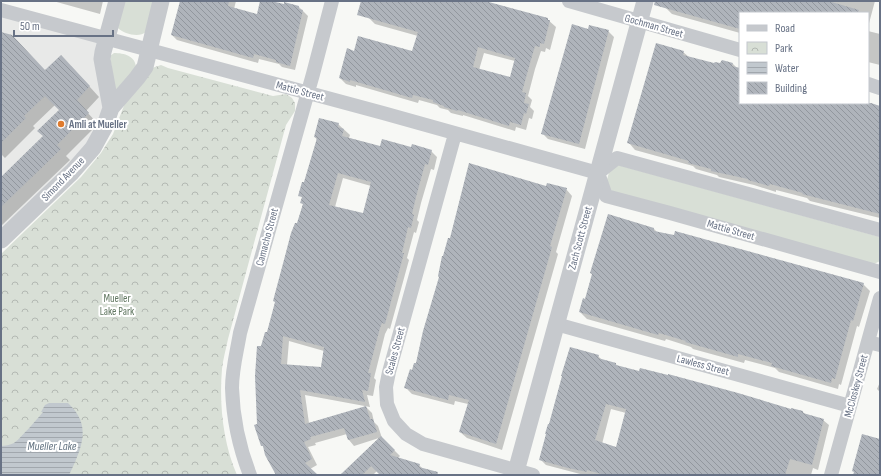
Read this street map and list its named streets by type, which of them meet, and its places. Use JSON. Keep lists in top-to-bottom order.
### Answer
{
  "streets": {
    "street": [
      "Gochman Street",
      "Mattie Street",
      "Simond Avenue",
      "Camacho Street",
      "Zach Scott Street",
      "Scales Street",
      "Lawless Street",
      "McCloskey Street"
    ]
  },
  "crossings": [
    ["Gochman Street", "Zach Scott Street"],
    ["Mattie Street", "Simond Avenue"],
    ["Mattie Street", "Camacho Street"],
    ["Mattie Street", "Zach Scott Street"],
    ["Mattie Street", "Scales Street"],
    ["Zach Scott Street", "Scales Street"],
    ["Zach Scott Street", "Lawless Street"],
    ["Lawless Street", "McCloskey Street"]
  ],
  "water": ["Mueller Lake"],
  "parks": ["Mueller Lake Park"],
  "places": ["Amli at Mueller"],
  "legend": [
    "Road",
    "Park",
    "Water",
    "Building"
  ],
  "scale_bar": "50 m"
}
